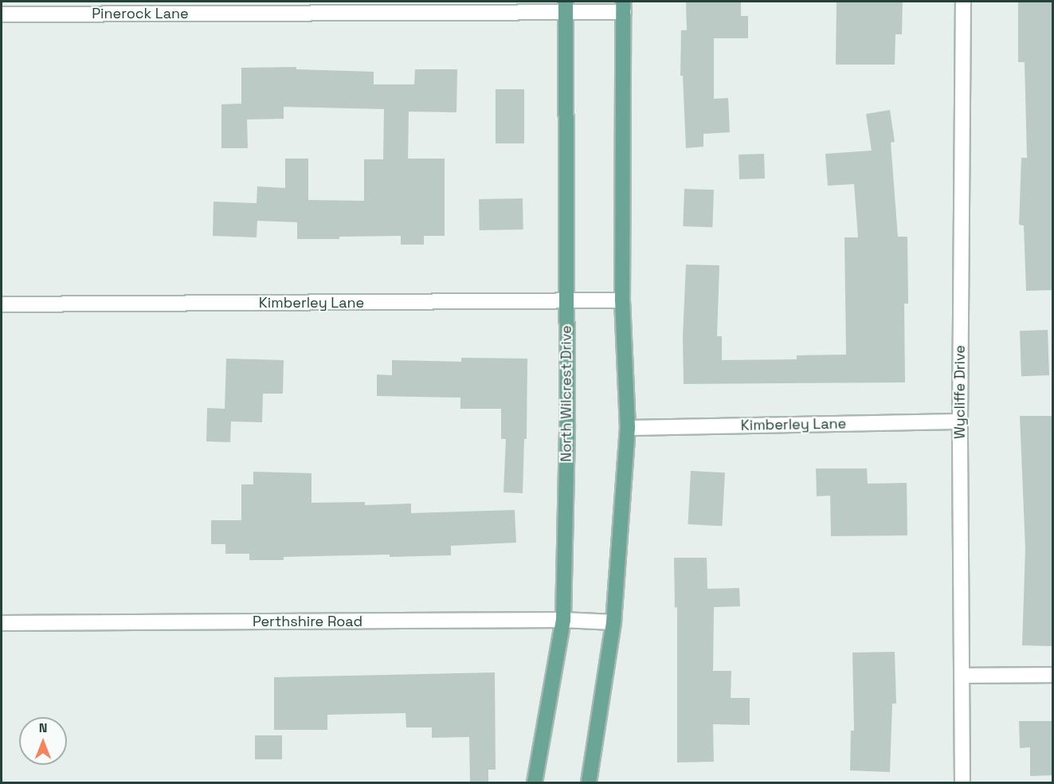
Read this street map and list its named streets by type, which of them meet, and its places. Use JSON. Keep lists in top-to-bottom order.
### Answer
{
  "streets": {
    "main road": ["North Wilcrest Drive"],
    "street": [
      "Pinerock Lane",
      "Kimberley Lane",
      "Wycliffe Drive",
      "Perthshire Road"
    ]
  },
  "crossings": [
    ["Pinerock Lane", "North Wilcrest Drive"],
    ["Kimberley Lane", "Wycliffe Drive"],
    ["Kimberley Lane", "North Wilcrest Drive"],
    ["North Wilcrest Drive", "Perthshire Road"]
  ],
  "north": "top"
}
